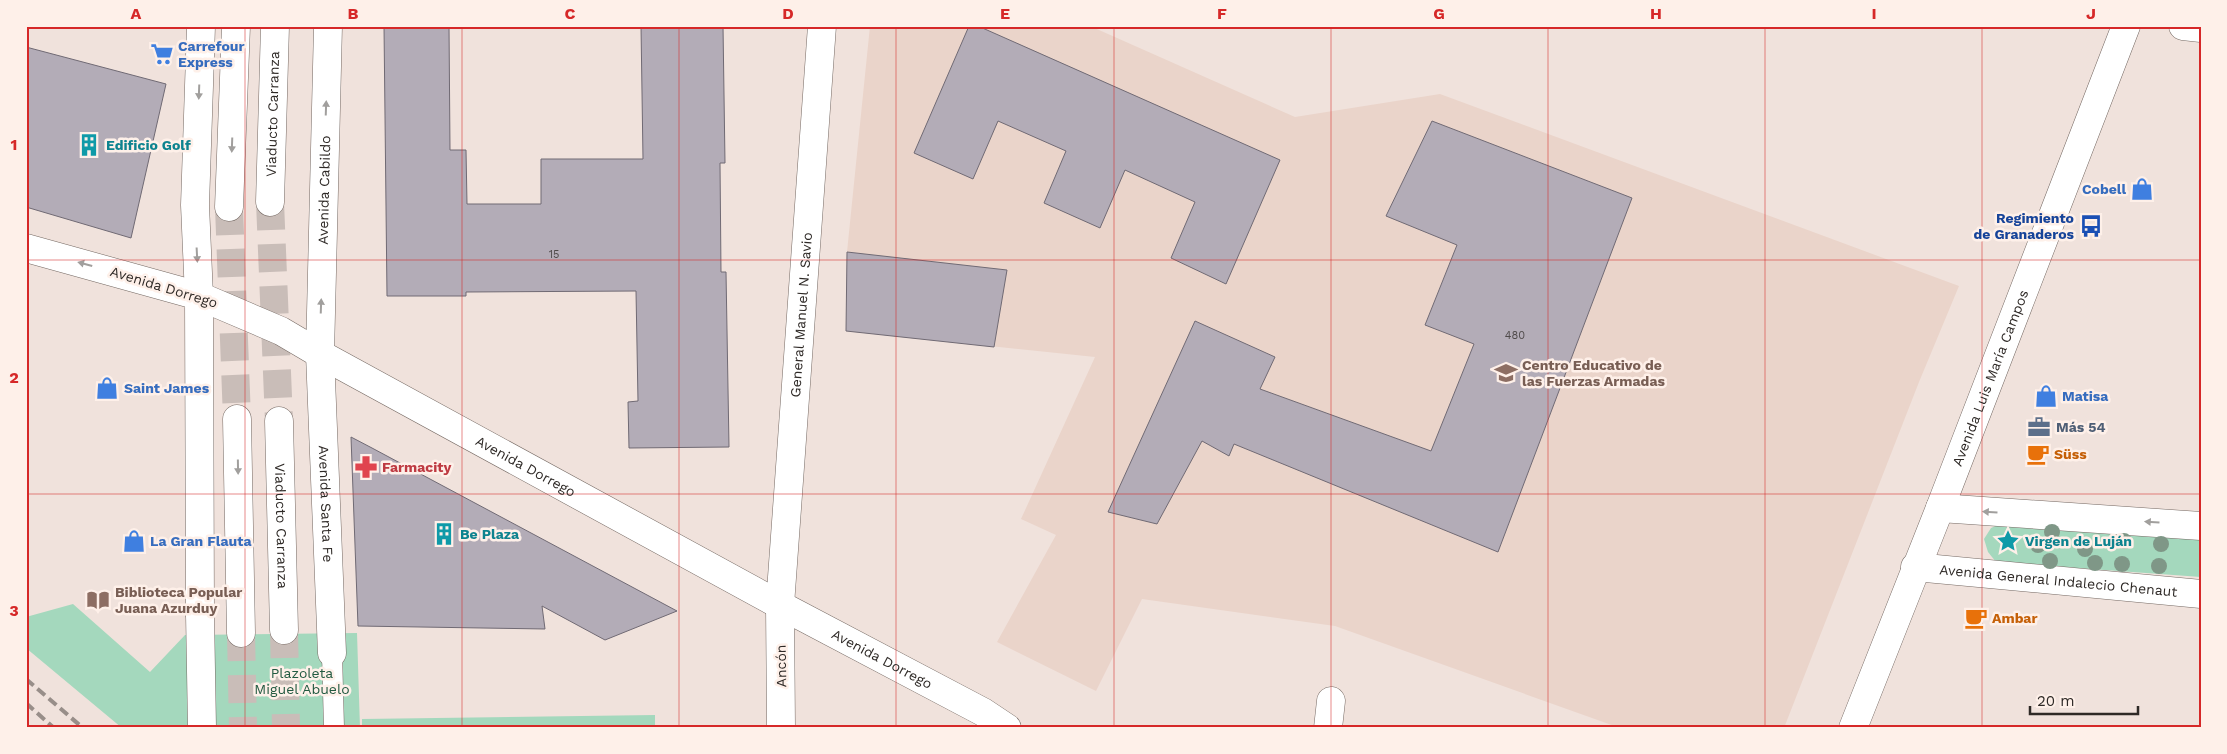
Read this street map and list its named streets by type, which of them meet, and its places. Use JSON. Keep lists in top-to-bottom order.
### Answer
{
  "streets": {
    "street": [
      "Viaducto Carranza",
      "Avenida Cabildo",
      "Avenida Dorrego",
      "General Manuel N. Savio",
      "Avenida Luis María Campos",
      "Avenida Santa Fe",
      "Avenida General Indalecio Chenaut",
      "Ancón"
    ]
  },
  "crossings": [
    ["Avenida Cabildo", "Avenida Dorrego"],
    ["Avenida Cabildo", "Avenida Santa Fe"],
    ["Avenida Dorrego", "General Manuel N. Savio"],
    ["Avenida Dorrego", "Avenida Santa Fe"],
    ["Avenida Dorrego", "Ancón"],
    ["General Manuel N. Savio", "Ancón"],
    ["Avenida Luis María Campos", "Avenida General Indalecio Chenaut"]
  ],
  "parks": ["Plazoleta Miguel Abuelo"],
  "places": {
    "supermarket": ["Carrefour Express"],
    "building": ["Edificio Golf", "Be Plaza"],
    "shop": [
      "Cobell",
      "Saint James",
      "Matisa",
      "La Gran Flauta"
    ],
    "bus stop": ["Regimiento de Granaderos"],
    "school or university": ["Centro Educativo de las Fuerzas Armadas"],
    "office": ["Más 54"],
    "cafe": ["Süss", "Ambar"],
    "pharmacy": ["Farmacity"],
    "place": ["Virgen de Luján"],
    "library": ["Biblioteca Popular Juana Azurduy"]
  },
  "house_numbers": ["15", "480"],
  "scale_bar": "20 m",
  "grid": {
    "columns": [
      "A",
      "B",
      "C",
      "D",
      "E",
      "F",
      "G",
      "H",
      "I",
      "J"
    ],
    "rows": ["1", "2", "3"]
  }
}
